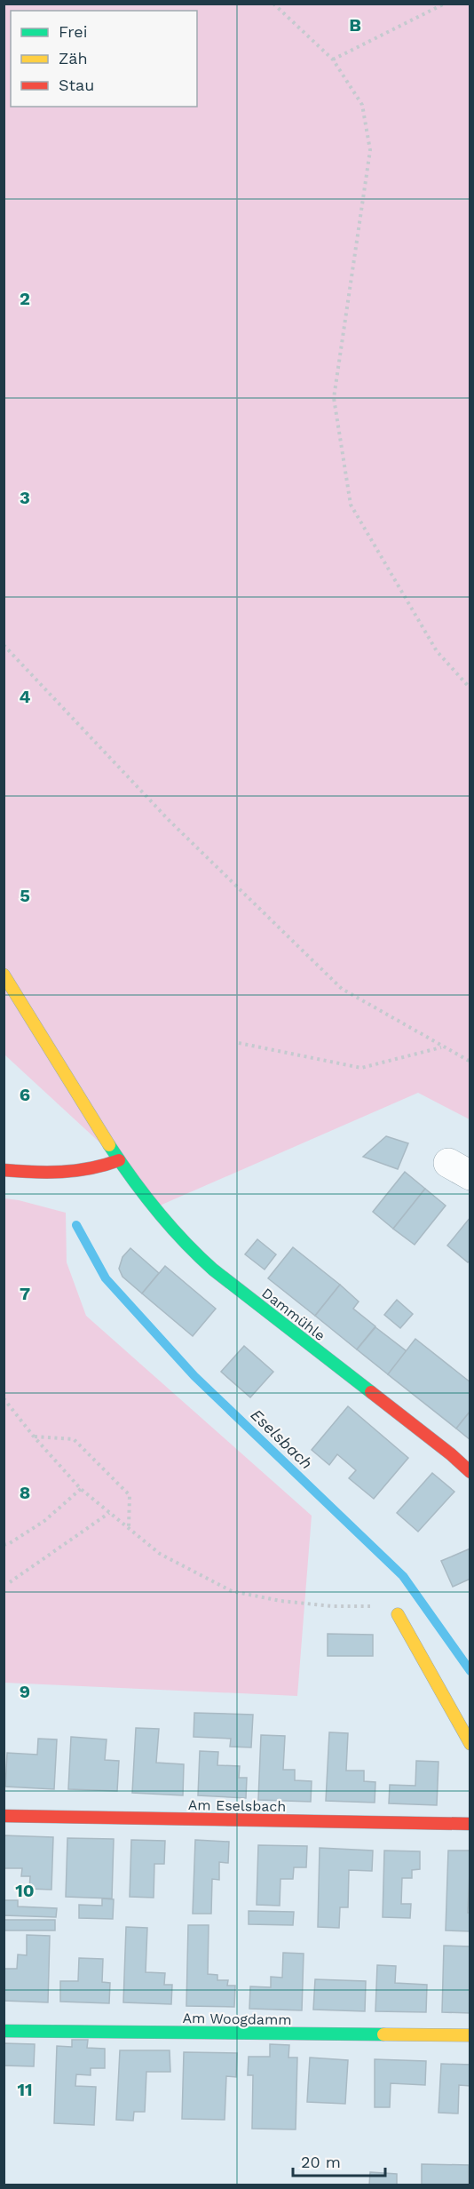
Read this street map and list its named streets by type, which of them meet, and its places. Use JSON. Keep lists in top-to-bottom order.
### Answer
{
  "streets": {
    "street": ["Dammühle", "Am Eselsbach", "Am Woogdamm"]
  },
  "water": ["Eselsbach"],
  "legend": ["Frei", "Zäh", "Stau"],
  "scale_bar": "20 m",
  "grid": {
    "columns": ["B"],
    "rows": [
      "2",
      "3",
      "4",
      "5",
      "6",
      "7",
      "8",
      "9",
      "10",
      "11"
    ]
  }
}
